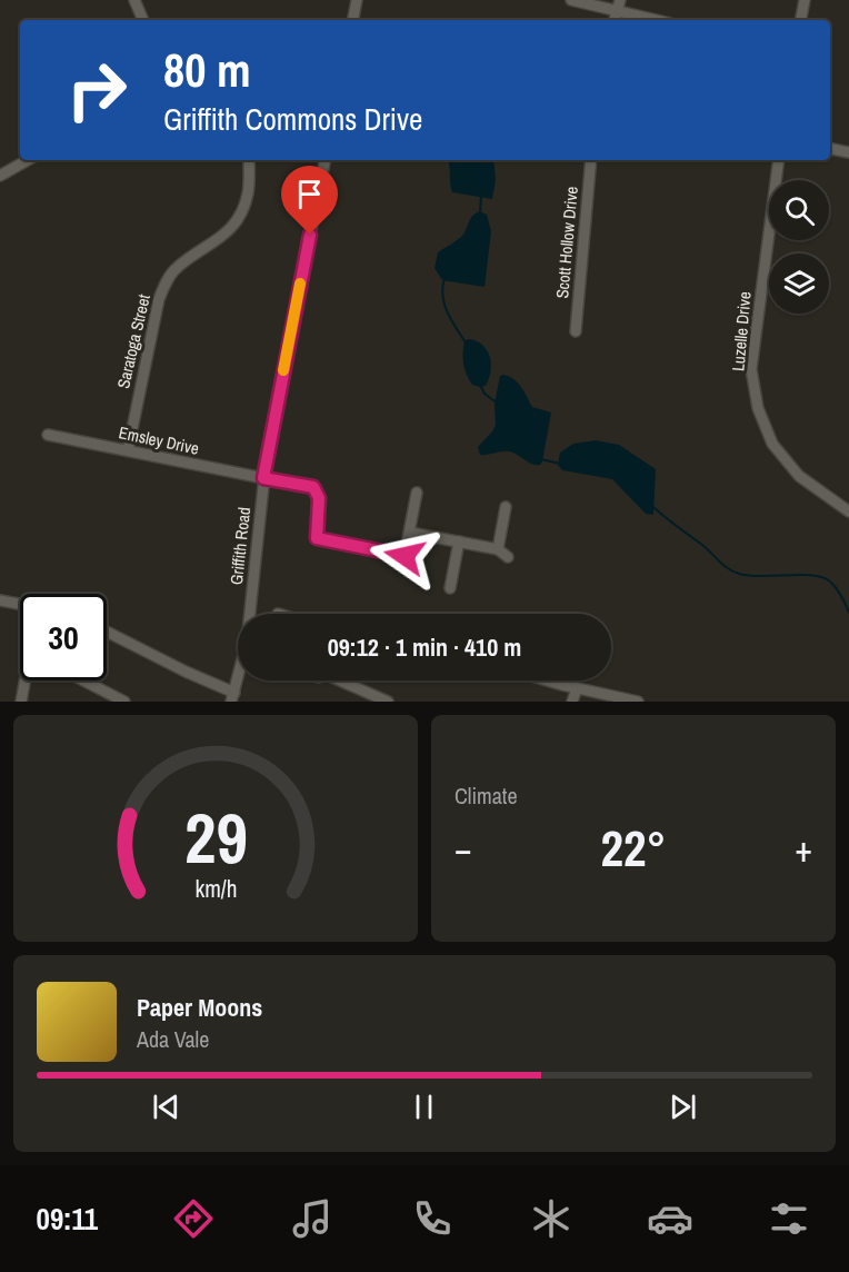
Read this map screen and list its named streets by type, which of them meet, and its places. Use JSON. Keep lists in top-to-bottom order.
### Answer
{
  "streets": {
    "street": [
      "Scott Hollow Drive",
      "Luzelle Drive",
      "Saratoga Street",
      "Emsley Drive",
      "Griffith Road"
    ]
  },
  "crossings": [
    ["Saratoga Street", "Emsley Drive"],
    ["Emsley Drive", "Griffith Road"]
  ],
  "page": {
    "turn": ["80 m", "Griffith Commons Drive"],
    "limit": "30",
    "trip": "09:12 · 1 min · 410 m",
    "tile": "Climate",
    "heat": ["−", "22°", "+"],
    "song": ["Paper Moons", "Ada Vale"],
    "tabs": "09:11",
    "gauge": ["29", "km/h"]
  }
}
